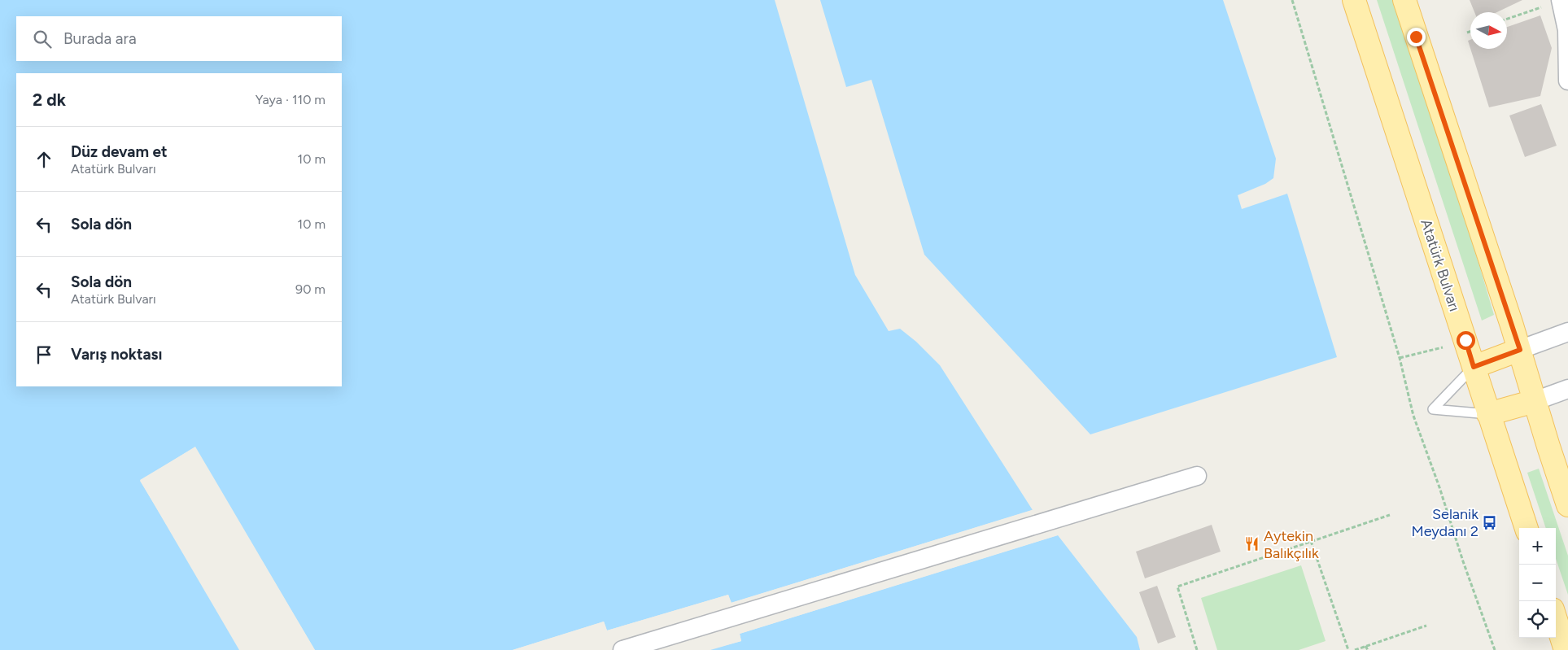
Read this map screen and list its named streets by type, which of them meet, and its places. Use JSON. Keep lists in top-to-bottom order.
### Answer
{
  "streets": {
    "main road": ["Atatürk Bulvarı"]
  },
  "places": {
    "bus stop": ["Selanik Meydanı 2"],
    "restaurant": ["Aytekin Balıkçılık"]
  },
  "north": "right",
  "page": {
    "search": "Burada ara",
    "heading": ["2 dk", "Yaya · 110 m"],
    "list": [
      ["Düz devam et", "Atatürk Bulvarı", "10 m"],
      ["Sola dön", "10 m"],
      ["Sola dön", "Atatürk Bulvarı", "90 m"],
      "Varış noktası"
    ],
    "map_buttons": ["+", "−"]
  }
}
